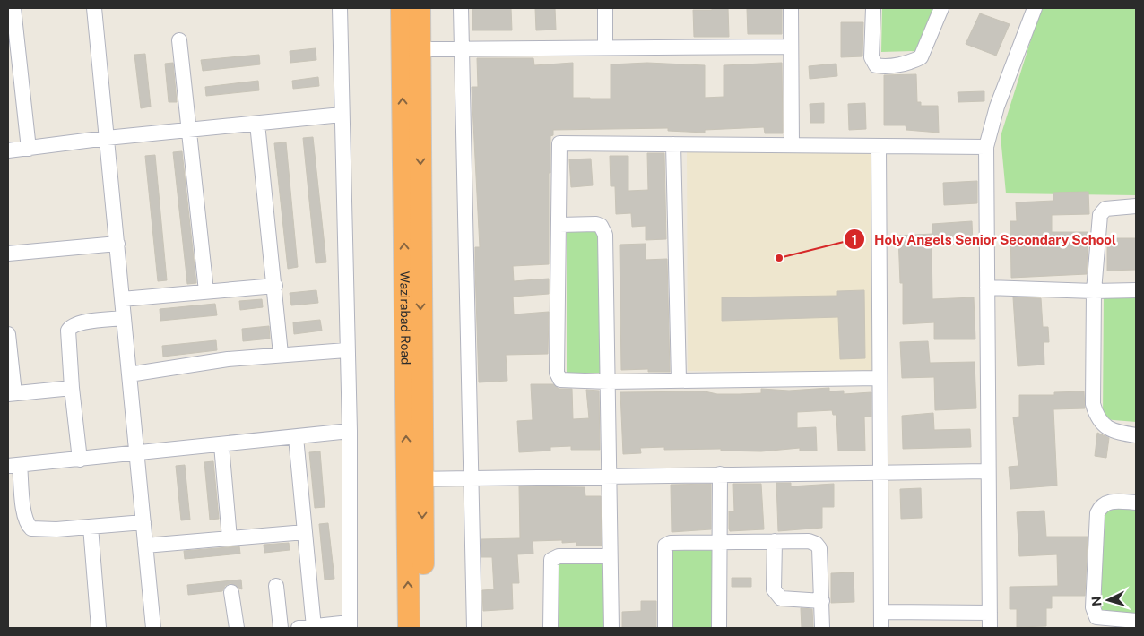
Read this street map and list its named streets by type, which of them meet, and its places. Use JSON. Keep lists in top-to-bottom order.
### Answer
{
  "streets": {
    "highway": ["Wazirabad Road"]
  },
  "places": ["Holy Angels Senior Secondary School"],
  "north": "left"
}
